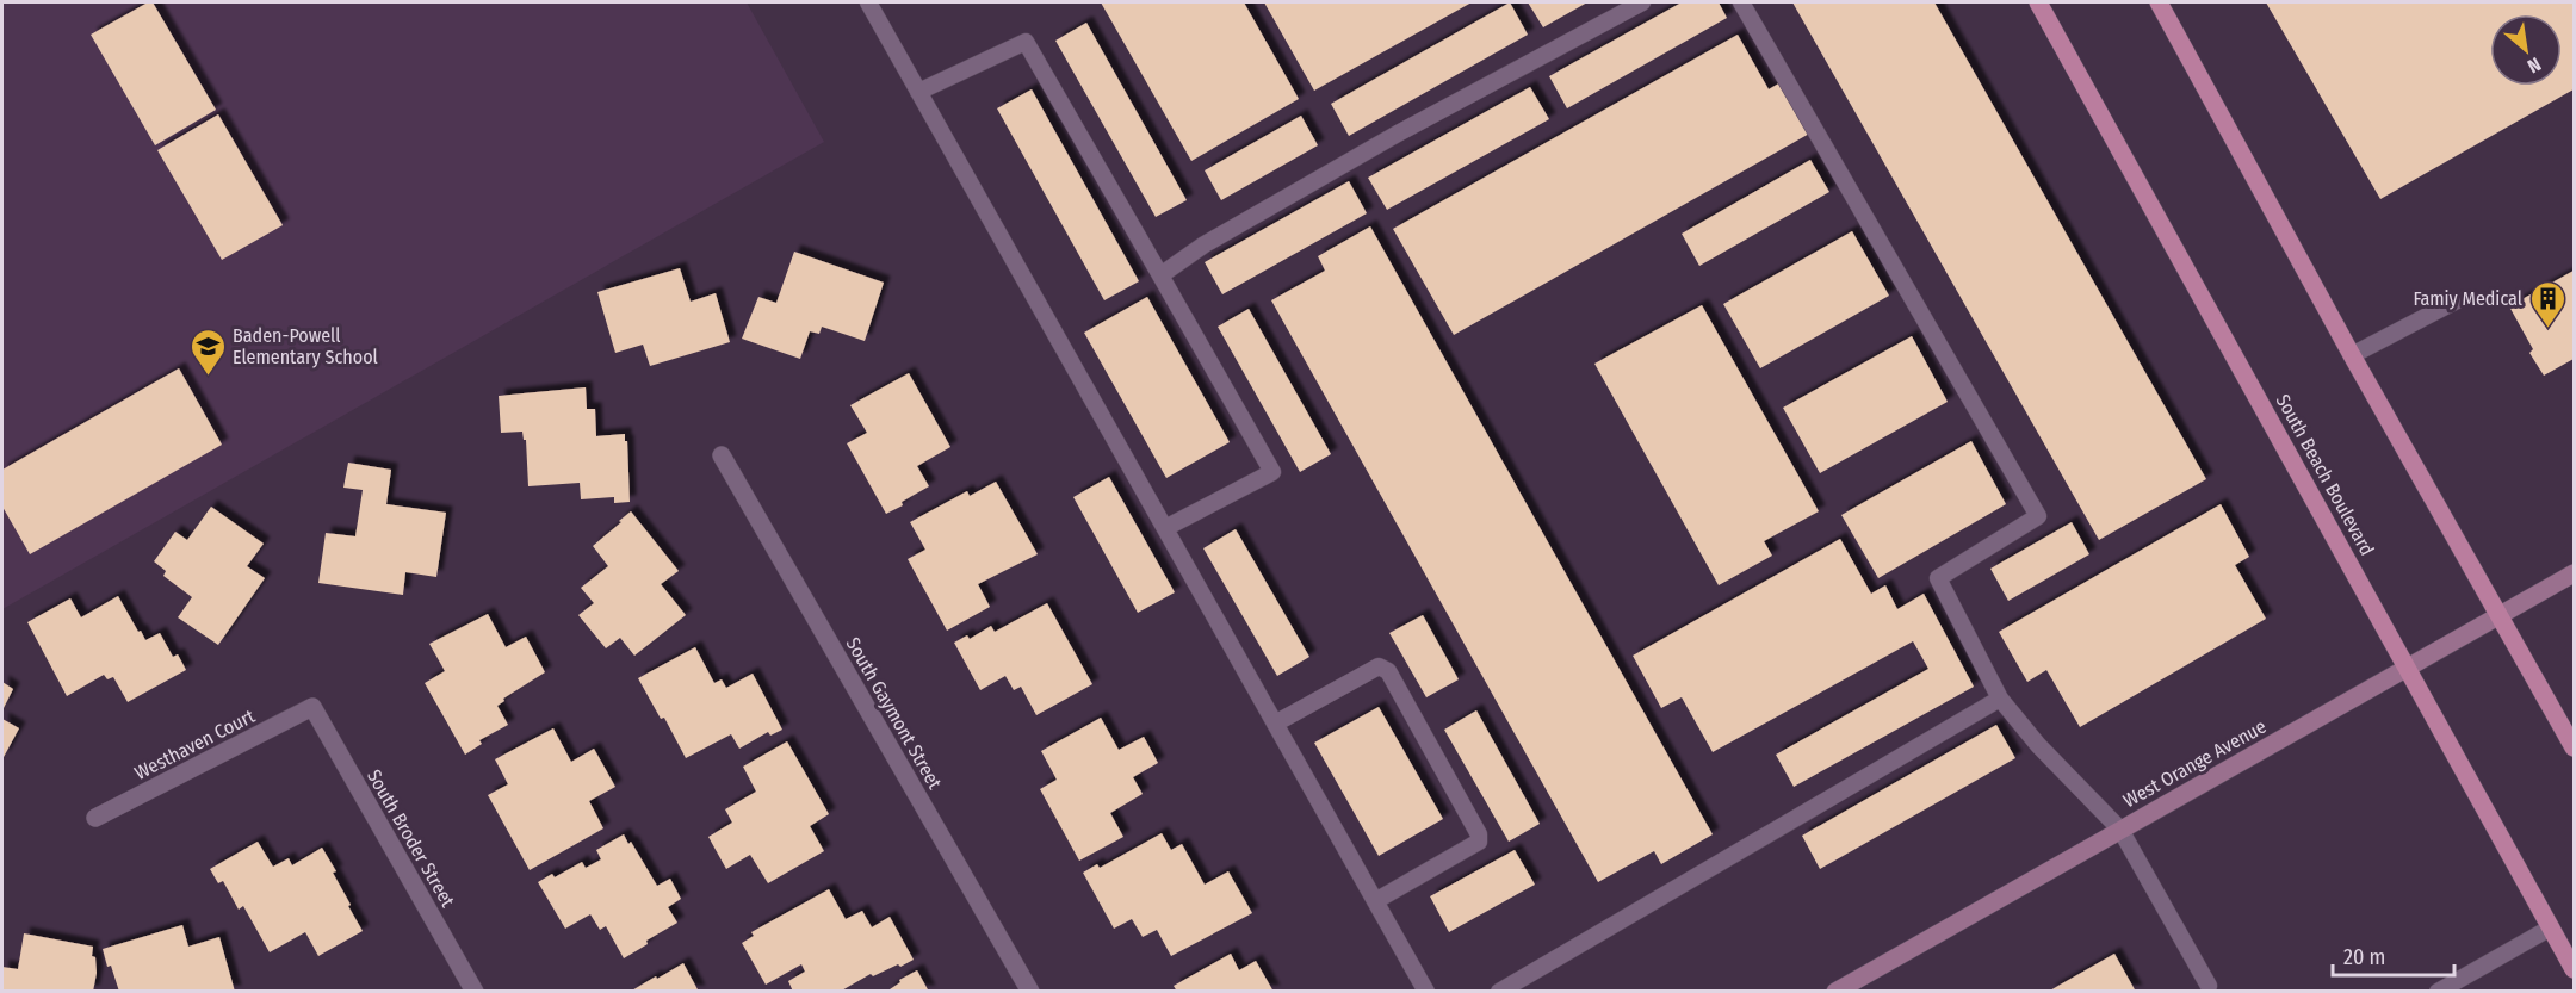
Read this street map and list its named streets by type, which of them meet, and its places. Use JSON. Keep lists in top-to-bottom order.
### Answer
{
  "streets": {
    "main road": ["South Beach Boulevard"],
    "street": [
      "South Gaymont Street",
      "Westhaven Court",
      "West Orange Avenue",
      "South Broder Street"
    ]
  },
  "crossings": [
    ["South Beach Boulevard", "West Orange Avenue"],
    ["Westhaven Court", "South Broder Street"]
  ],
  "places": {
    "building": ["Famiy Medical"],
    "school or university": ["Baden-Powell Elementary School"]
  },
  "scale_bar": "20 m",
  "north": "bottom right"
}
